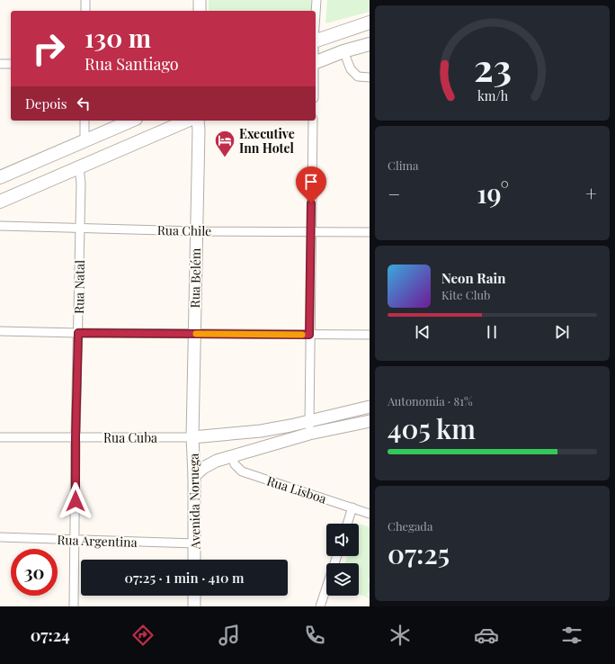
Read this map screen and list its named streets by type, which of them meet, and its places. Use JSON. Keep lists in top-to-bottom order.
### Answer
{
  "streets": {
    "street": [
      "Rua Chile",
      "Rua Belém",
      "Rua Natal",
      "Rua Cuba",
      "Rua Lisboa",
      "Avenida Noruega",
      "Rua Argentina"
    ]
  },
  "crossings": [
    ["Rua Chile", "Rua Belém"],
    ["Rua Chile", "Rua Natal"],
    ["Rua Belém", "Rua Cuba"],
    ["Rua Belém", "Avenida Noruega"],
    ["Rua Natal", "Rua Cuba"],
    ["Rua Natal", "Rua Argentina"],
    ["Rua Cuba", "Avenida Noruega"],
    ["Avenida Noruega", "Rua Argentina"]
  ],
  "places": {
    "hotel": ["Executive Inn Hotel"]
  },
  "page": {
    "turn": ["130 m", "Rua Santiago"],
    "then": "Depois",
    "tile": [
      "Clima",
      ["Autonomia · 81%", "405 km"],
      ["Chegada", "07:25"]
    ],
    "heat": ["−", "19°", "+"],
    "song": ["Neon Rain", "Kite Club"],
    "limit": "30",
    "trip": "07:25 · 1 min · 410 m",
    "tabs": "07:24",
    "gauge": ["23", "km/h"]
  }
}
